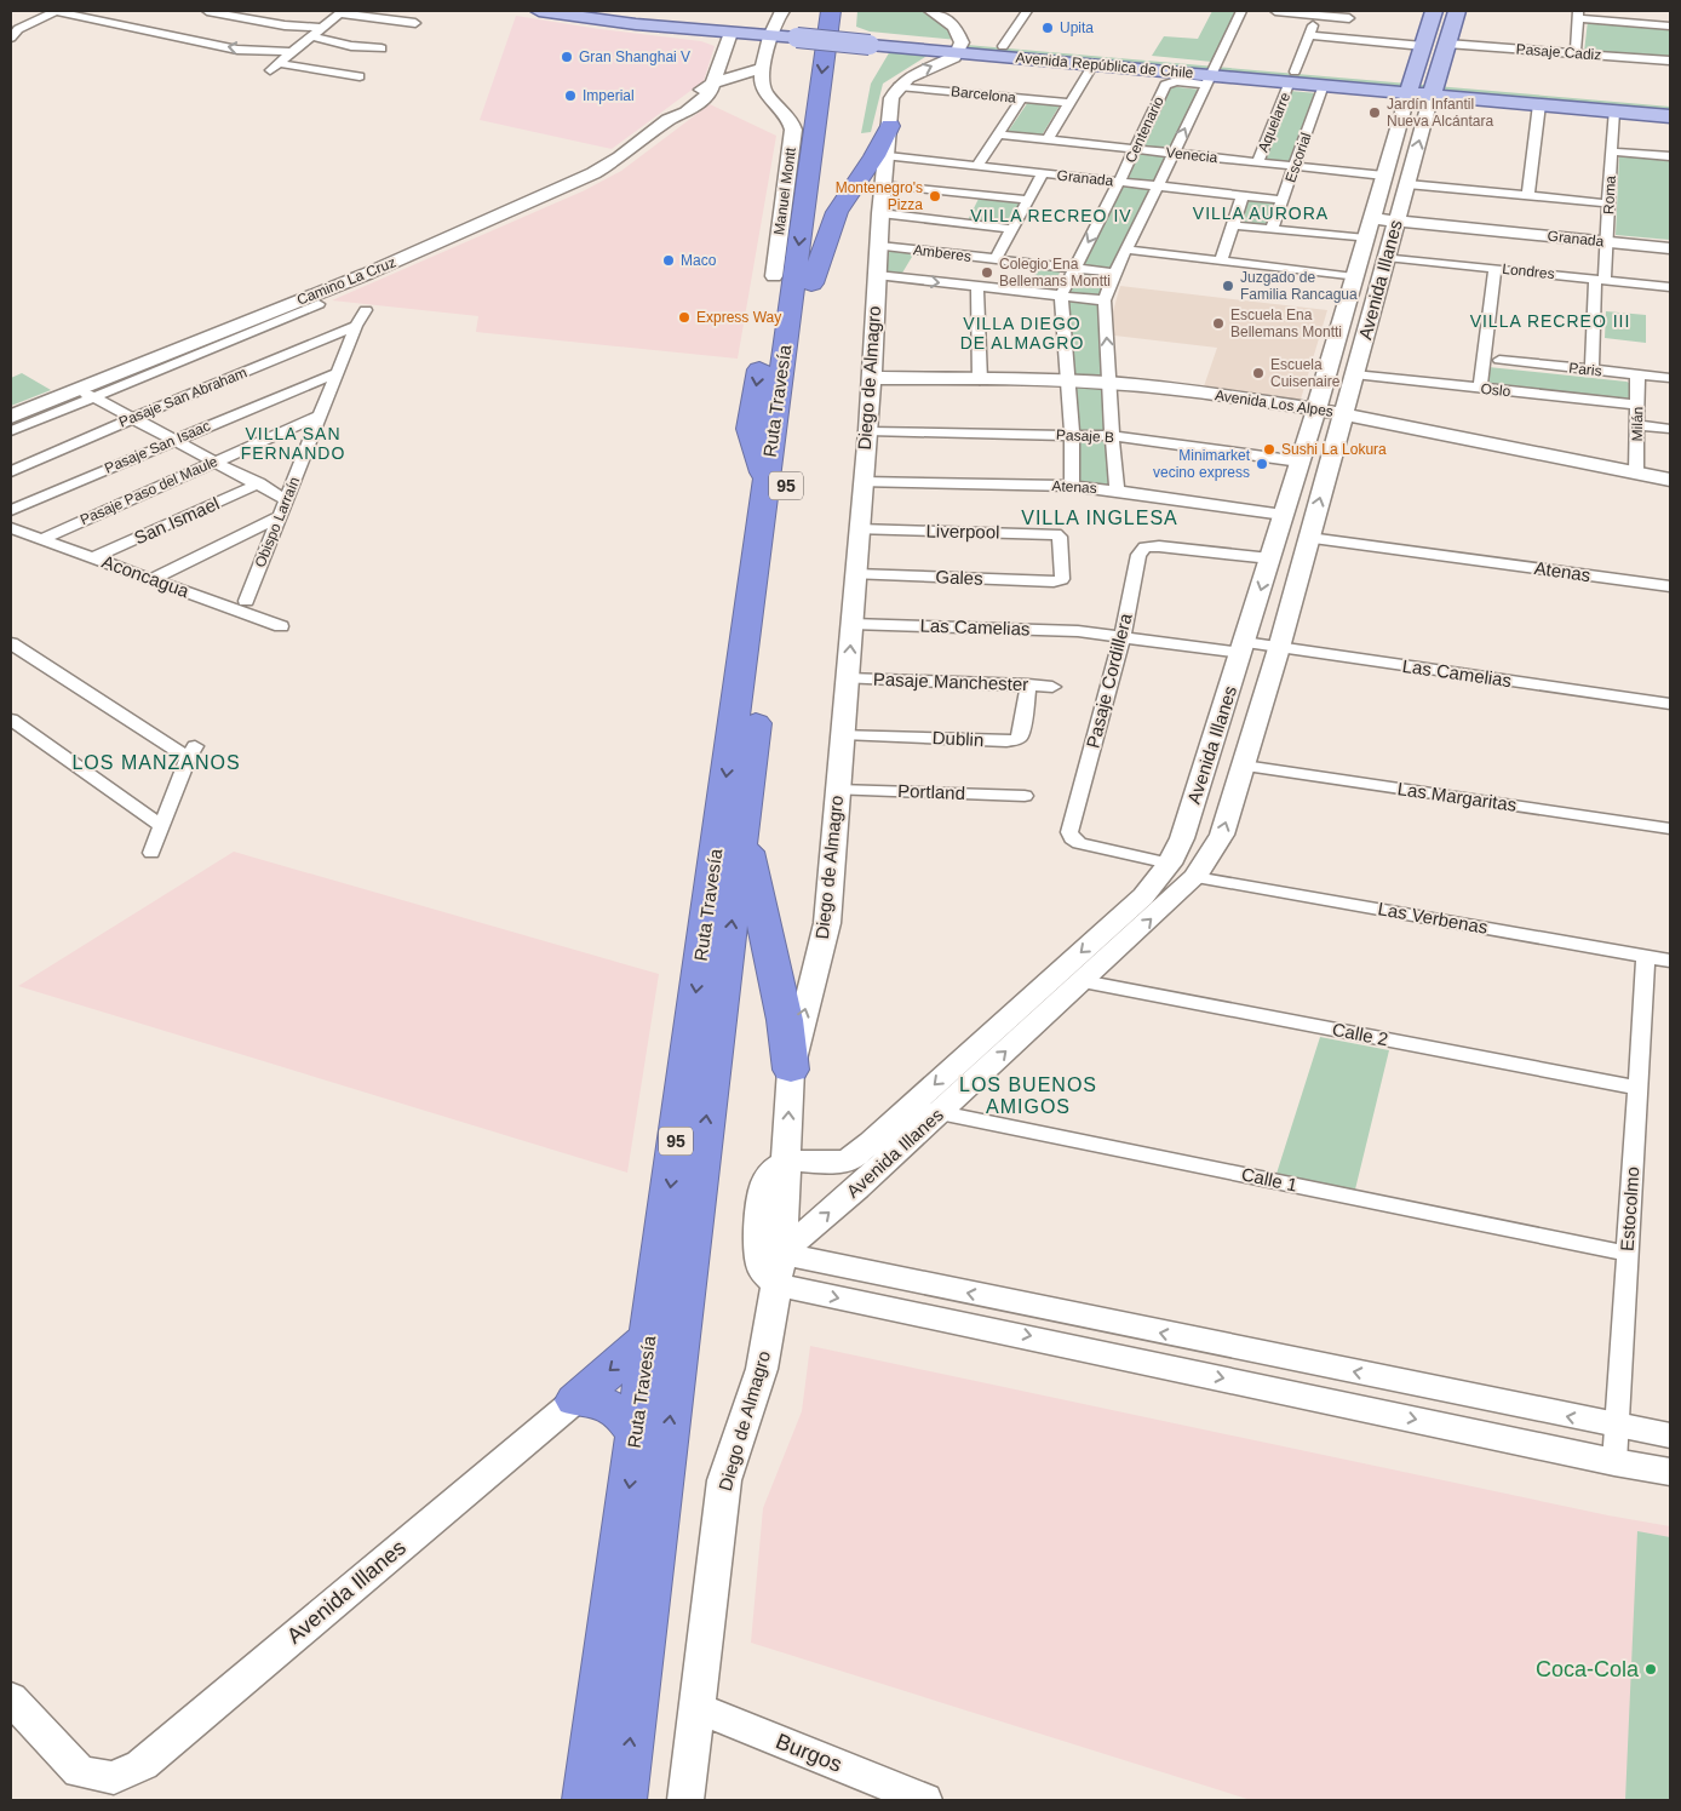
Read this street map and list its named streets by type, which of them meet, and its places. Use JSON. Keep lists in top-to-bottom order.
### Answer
{
  "streets": {
    "highway": ["Ruta Travesía", "95"],
    "main road": [
      "Avenida República de Chile",
      "Granada",
      "Manuel Montt",
      "Avenida Illanes",
      "Camino La Cruz",
      "Diego de Almagro",
      "Avenida Los Alpes",
      "Burgos"
    ],
    "street": [
      "Pasaje Cadiz",
      "Barcelona",
      "Aquelarre",
      "Centenario",
      "Venecia",
      "Escorial",
      "Roma",
      "Amberes",
      "Londres",
      "Paris",
      "Oslo",
      "Pasaje San Abraham",
      "Milán",
      "Pasaje B",
      "Pasaje San Isaac",
      "Atenas",
      "Pasaje Paso del Maule",
      "San Ismael",
      "Obispo Larraín",
      "Liverpool",
      "Aconcagua",
      "Gales",
      "Las Camelias",
      "Pasaje Cordillera",
      "Pasaje Manchester",
      "Dublin",
      "Portland",
      "Las Margaritas",
      "Las Verbenas",
      "Calle 2",
      "Calle 1",
      "Estocolmo"
    ]
  },
  "crossings": [
    ["Pasaje Cadiz", "Avenida Illanes"],
    ["Avenida República de Chile", "Aquelarre"],
    ["Avenida República de Chile", "Centenario"],
    ["Avenida República de Chile", "Escorial"],
    ["Avenida República de Chile", "Roma"],
    ["Avenida República de Chile", "Avenida Illanes"],
    ["Barcelona", "Diego de Almagro"],
    ["Aquelarre", "Venecia"],
    ["Centenario", "Venecia"],
    ["Centenario", "Granada"],
    ["Centenario", "Amberes"],
    ["Venecia", "Escorial"],
    ["Venecia", "Avenida Illanes"],
    ["Escorial", "Granada"],
    ["Granada", "Roma"],
    ["Granada", "Avenida Illanes"],
    ["Granada", "Diego de Almagro"],
    ["Manuel Montt", "Ruta Travesía"],
    ["Roma", "Londres"],
    ["Roma", "Paris"],
    ["Amberes", "Diego de Almagro"],
    ["Londres", "Avenida Illanes"],
    ["Avenida Illanes", "Diego de Almagro"],
    ["Avenida Illanes", "Oslo"],
    ["Avenida Illanes", "Avenida Los Alpes"],
    ["Avenida Illanes", "Pasaje B"],
    ["Avenida Illanes", "Atenas"],
    ["Avenida Illanes", "Las Camelias"],
    ["Avenida Illanes", "Pasaje Cordillera"],
    ["Avenida Illanes", "Las Margaritas"],
    ["Avenida Illanes", "Las Verbenas"],
    ["Avenida Illanes", "Calle 2"],
    ["Avenida Illanes", "Calle 1"],
    ["Paris", "Milán"],
    ["Diego de Almagro", "Avenida Los Alpes"],
    ["Diego de Almagro", "Pasaje B"],
    ["Diego de Almagro", "Atenas"],
    ["Diego de Almagro", "Liverpool"],
    ["Diego de Almagro", "Gales"],
    ["Diego de Almagro", "Las Camelias"],
    ["Diego de Almagro", "Pasaje Manchester"],
    ["Diego de Almagro", "Dublin"],
    ["Diego de Almagro", "Portland"],
    ["Diego de Almagro", "Burgos"],
    ["Oslo", "Milán"],
    ["Pasaje San Abraham", "Obispo Larraín"],
    ["Avenida Los Alpes", "Milán"],
    ["Pasaje San Isaac", "Obispo Larraín"],
    ["Pasaje Paso del Maule", "Obispo Larraín"],
    ["Pasaje Paso del Maule", "Aconcagua"],
    ["San Ismael", "Aconcagua"],
    ["Liverpool", "Gales"],
    ["Las Camelias", "Pasaje Cordillera"],
    ["Pasaje Manchester", "Dublin"],
    ["Las Verbenas", "Estocolmo"],
    ["Calle 2", "Estocolmo"],
    ["Calle 1", "Estocolmo"]
  ],
  "districts": [
    "VILLA AURORA",
    "VILLA RECREO IV",
    "VILLA RECREO III",
    "VILLA DIEGO DE ALMAGRO",
    "VILLA SAN FERNANDO",
    "VILLA INGLESA",
    "LOS MANZANOS",
    "LOS BUENOS AMIGOS"
  ],
  "places": [
    "Upita",
    "Gran Shanghai V",
    "Imperial",
    "Jardín Infantil Nueva Alcántara",
    "Montenegro's Pizza",
    "Maco",
    "Colegio Ena Bellemans Montti",
    "Juzgado de Familia Rancagua",
    "Express Way",
    "Escuela Ena Bellemans Montti",
    "Escuela Cuisenaire",
    "Sushi La Lokura",
    "Minimarket vecino express",
    "Coca-Cola"
  ]
}
